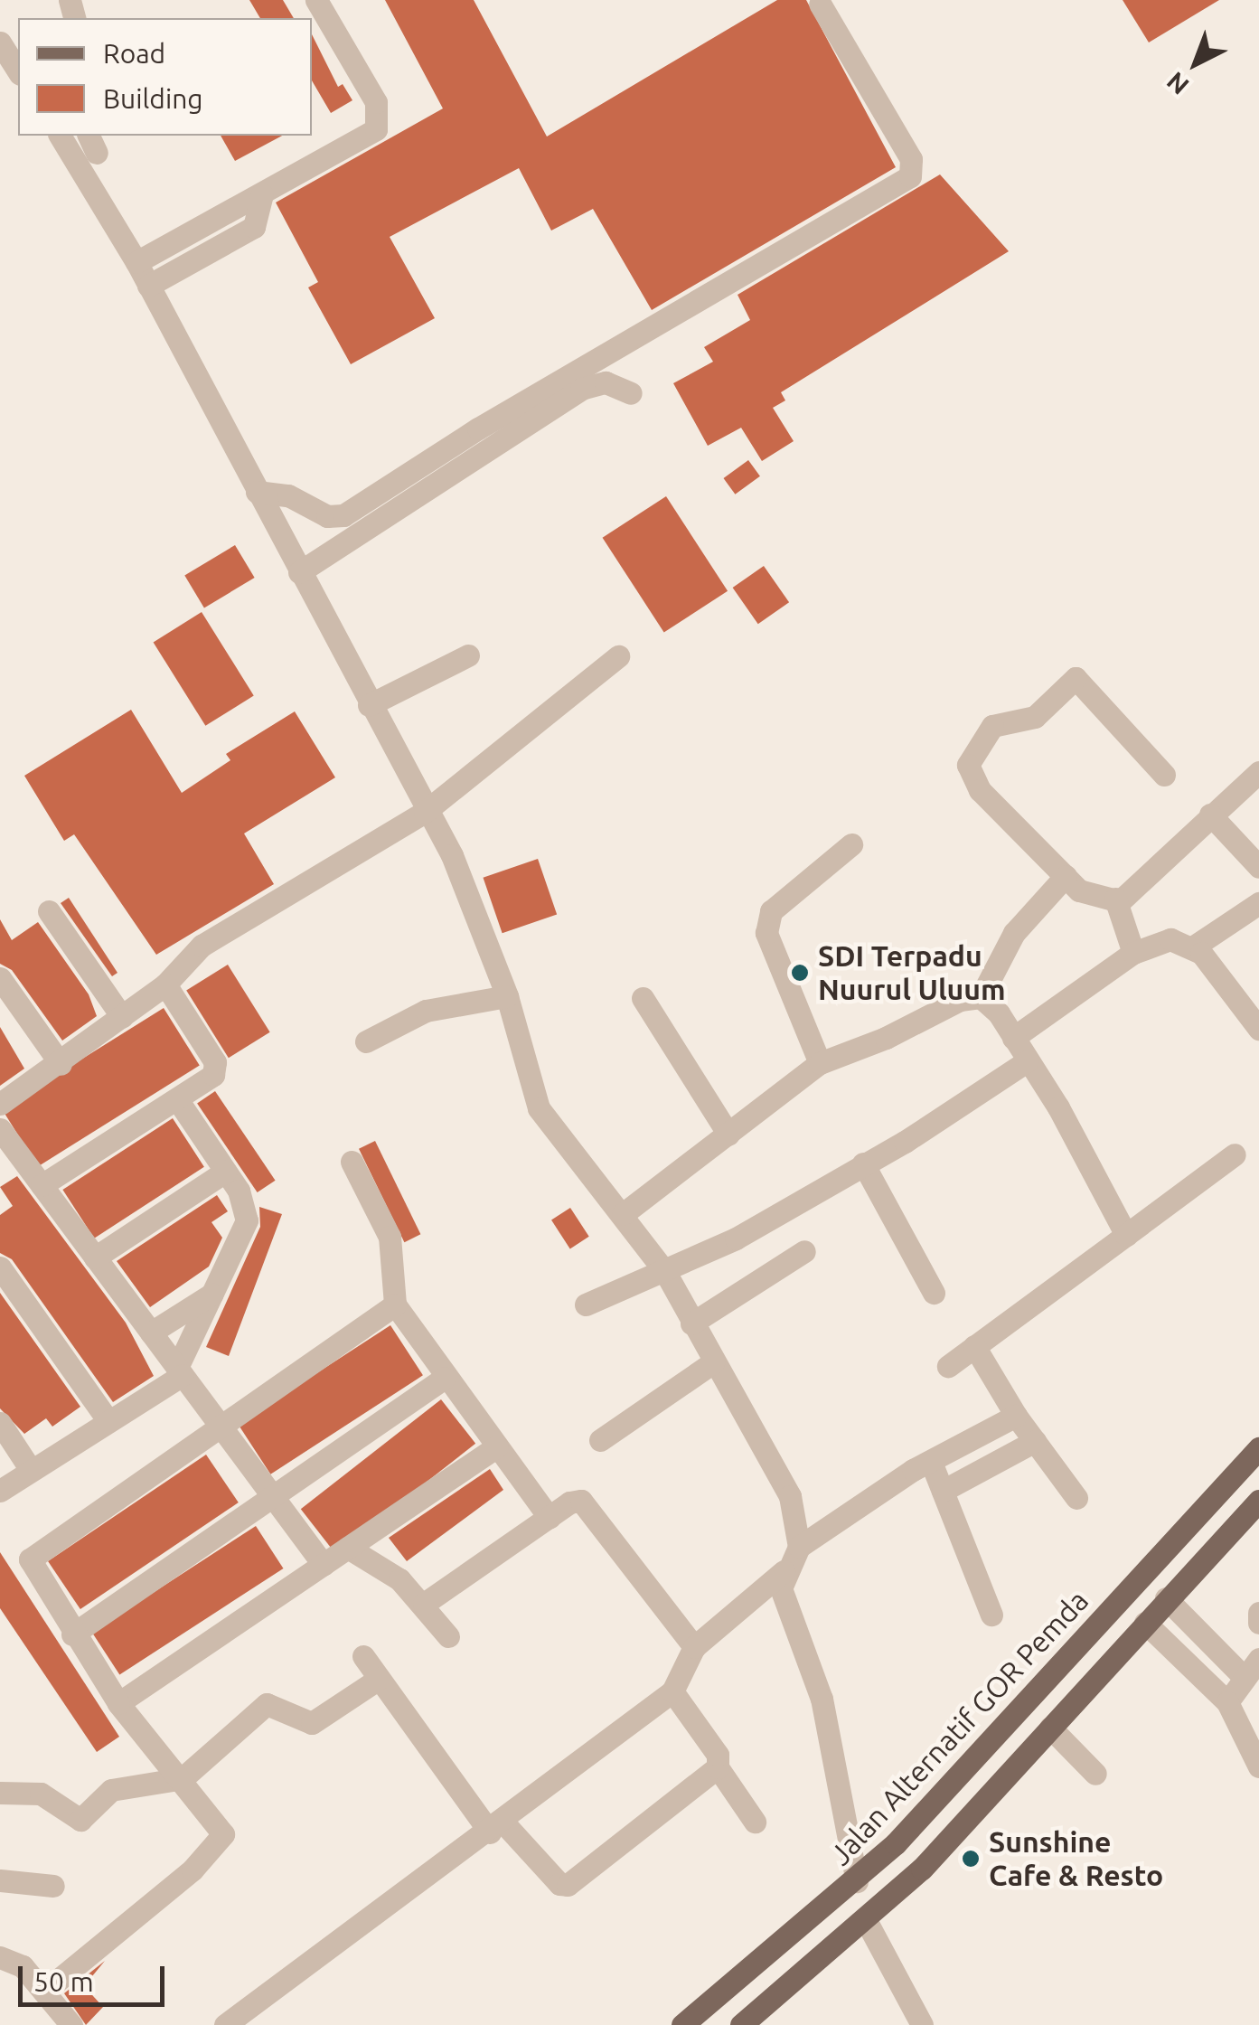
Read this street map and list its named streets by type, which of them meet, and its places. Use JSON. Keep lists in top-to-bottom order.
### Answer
{
  "streets": {
    "main road": ["Jalan Alternatif GOR Pemda"]
  },
  "places": ["SDI Terpadu Nuurul Uluum", "Sunshine Cafe & Resto"],
  "legend": ["Road", "Building"],
  "scale_bar": "50 m",
  "north": "bottom left"
}
